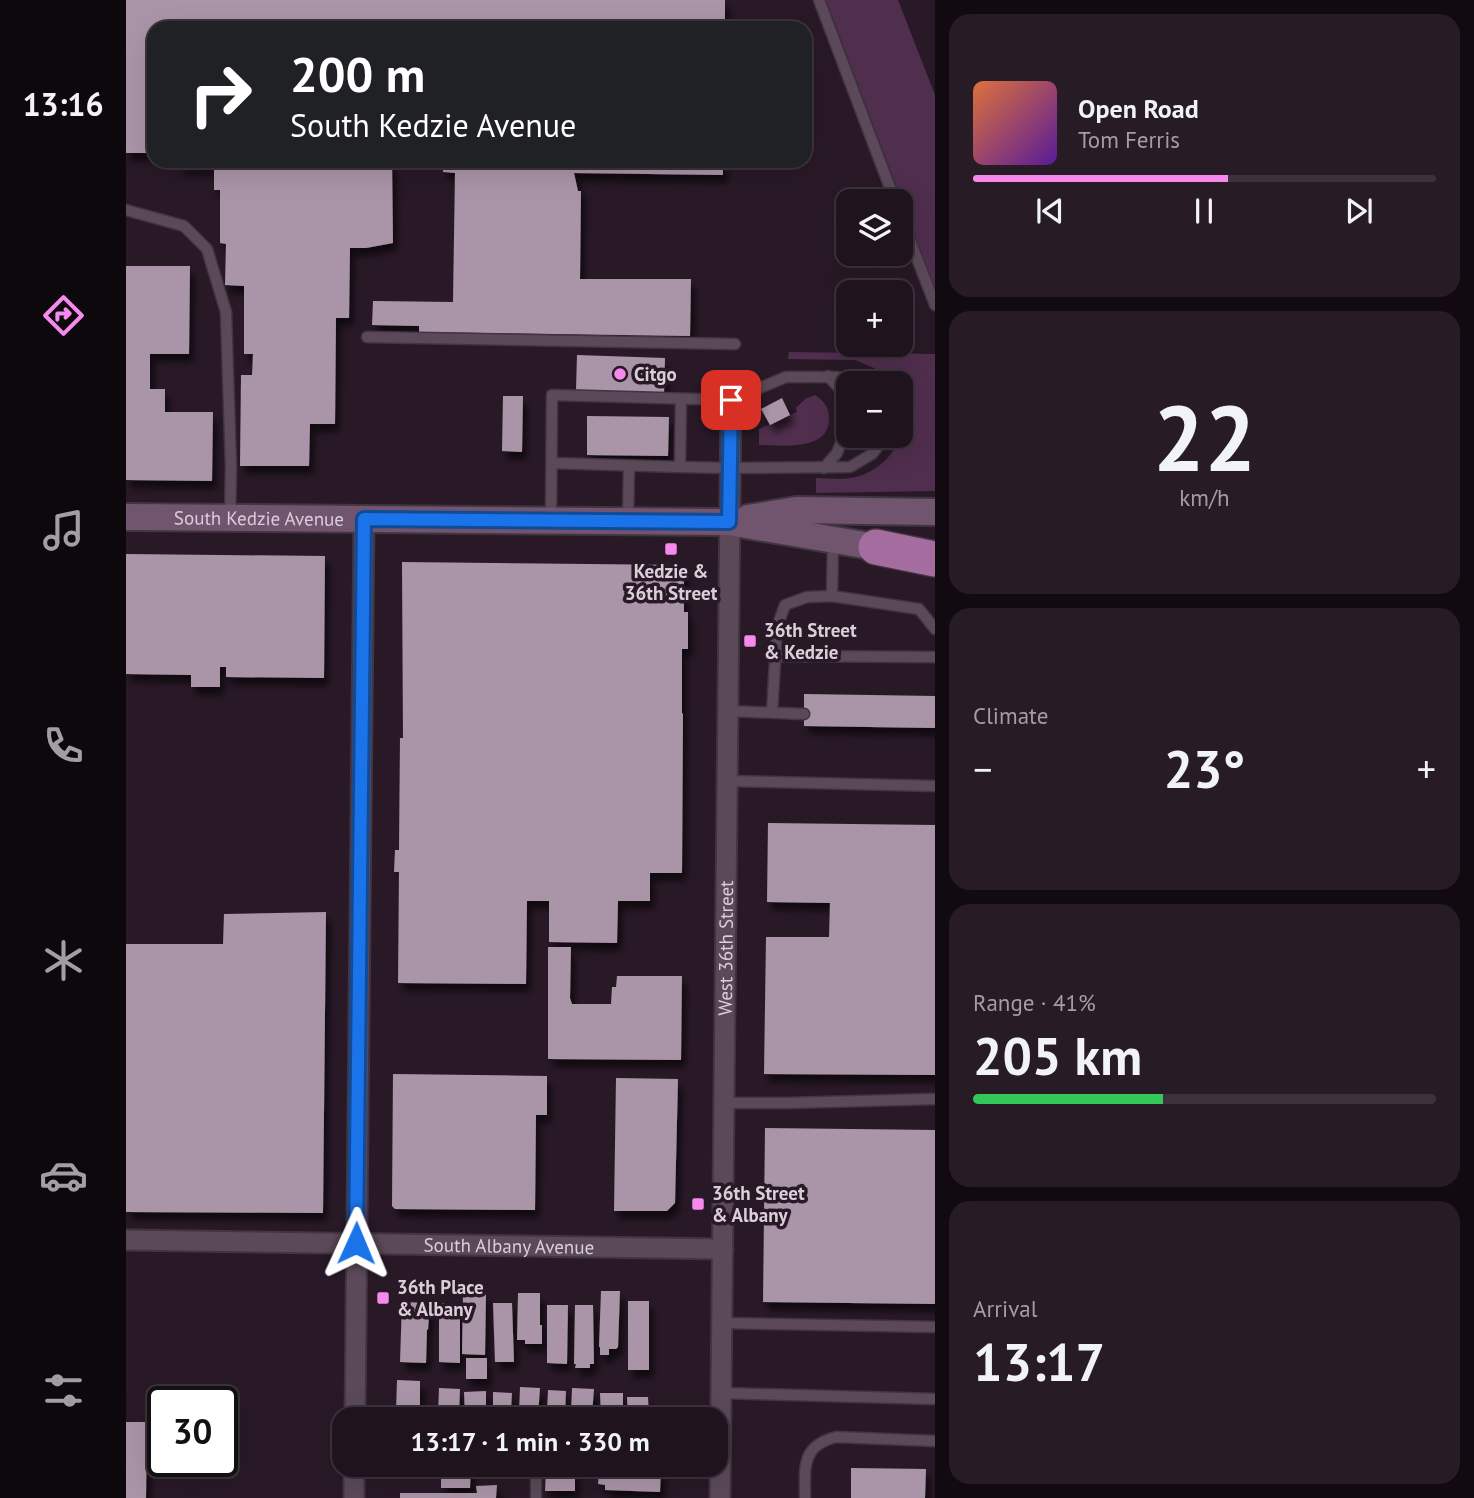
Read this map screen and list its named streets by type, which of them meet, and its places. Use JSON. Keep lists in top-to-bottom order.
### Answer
{
  "streets": {
    "main road": ["South Kedzie Avenue"],
    "street": ["West 36th Street", "South Albany Avenue"]
  },
  "crossings": [
    ["South Kedzie Avenue", "West 36th Street"],
    ["West 36th Street", "South Albany Avenue"]
  ],
  "places": {
    "other": ["Citgo"],
    "transit": [
      "Kedzie & 36th Street",
      "36th Street & Kedzie",
      "36th Street & Albany",
      "36th Place & Albany"
    ]
  },
  "page": {
    "tabs": "13:16",
    "turn": ["200 m", "South Kedzie Avenue"],
    "song": ["Open Road", "Tom Ferris"],
    "map_buttons": ["+", "−"],
    "tile": [
      ["22", "km/h"],
      "Climate",
      ["Range · 41%", "205 km"],
      ["Arrival", "13:17"]
    ],
    "heat": ["−", "23°", "+"],
    "limit": "30",
    "trip": "13:17 · 1 min · 330 m"
  }
}
